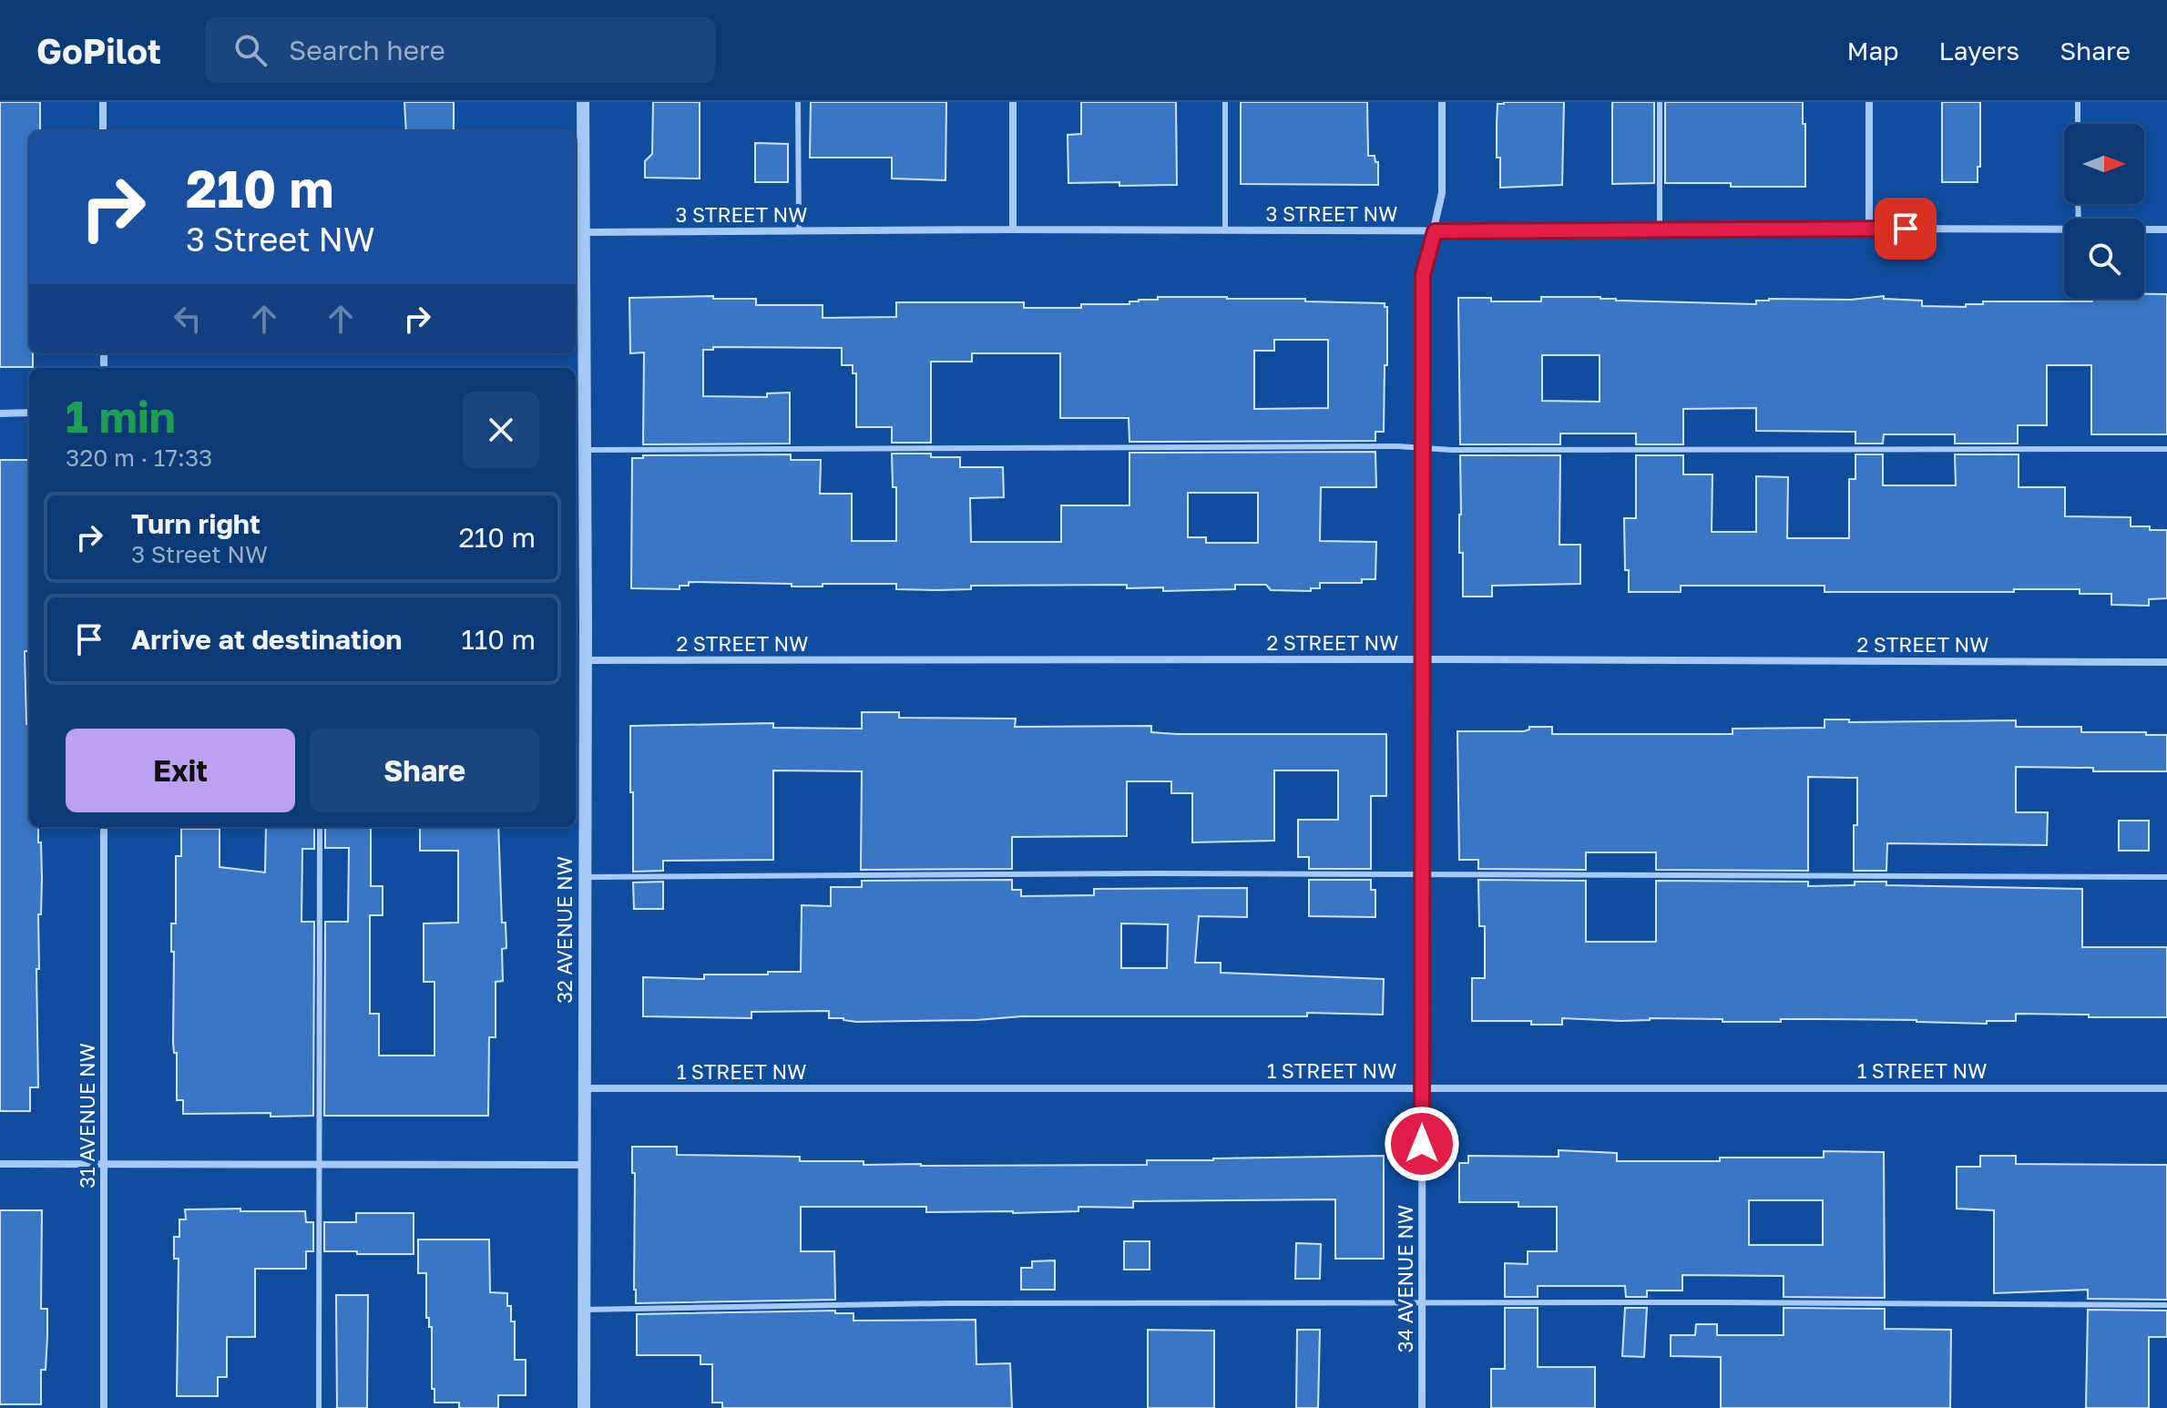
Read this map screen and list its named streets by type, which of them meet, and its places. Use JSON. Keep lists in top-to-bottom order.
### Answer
{
  "streets": {
    "street": [
      "3 STREET NW",
      "2 STREET NW",
      "32 AVENUE NW",
      "1 STREET NW",
      "31 AVENUE NW",
      "34 AVENUE NW"
    ]
  },
  "crossings": [
    ["3 STREET NW", "32 AVENUE NW"],
    ["3 STREET NW", "34 AVENUE NW"],
    ["2 STREET NW", "32 AVENUE NW"],
    ["2 STREET NW", "34 AVENUE NW"],
    ["32 AVENUE NW", "1 STREET NW"],
    ["1 STREET NW", "34 AVENUE NW"]
  ],
  "north": "right",
  "page": {
    "header": "GoPilot",
    "search": "Search here",
    "nav": ["Map", "Layers", "Share"],
    "turn": ["210 m", "3 Street NW"],
    "heading": ["1 min", "320 m · 17:33"],
    "list": [
      {
        "name": "Turn right",
        "note": "3 Street NW",
        "value": "210 m"
      },
      {
        "name": "Arrive at destination",
        "value": "110 m"
      }
    ],
    "buttons": ["Exit", "Share"]
  }
}
